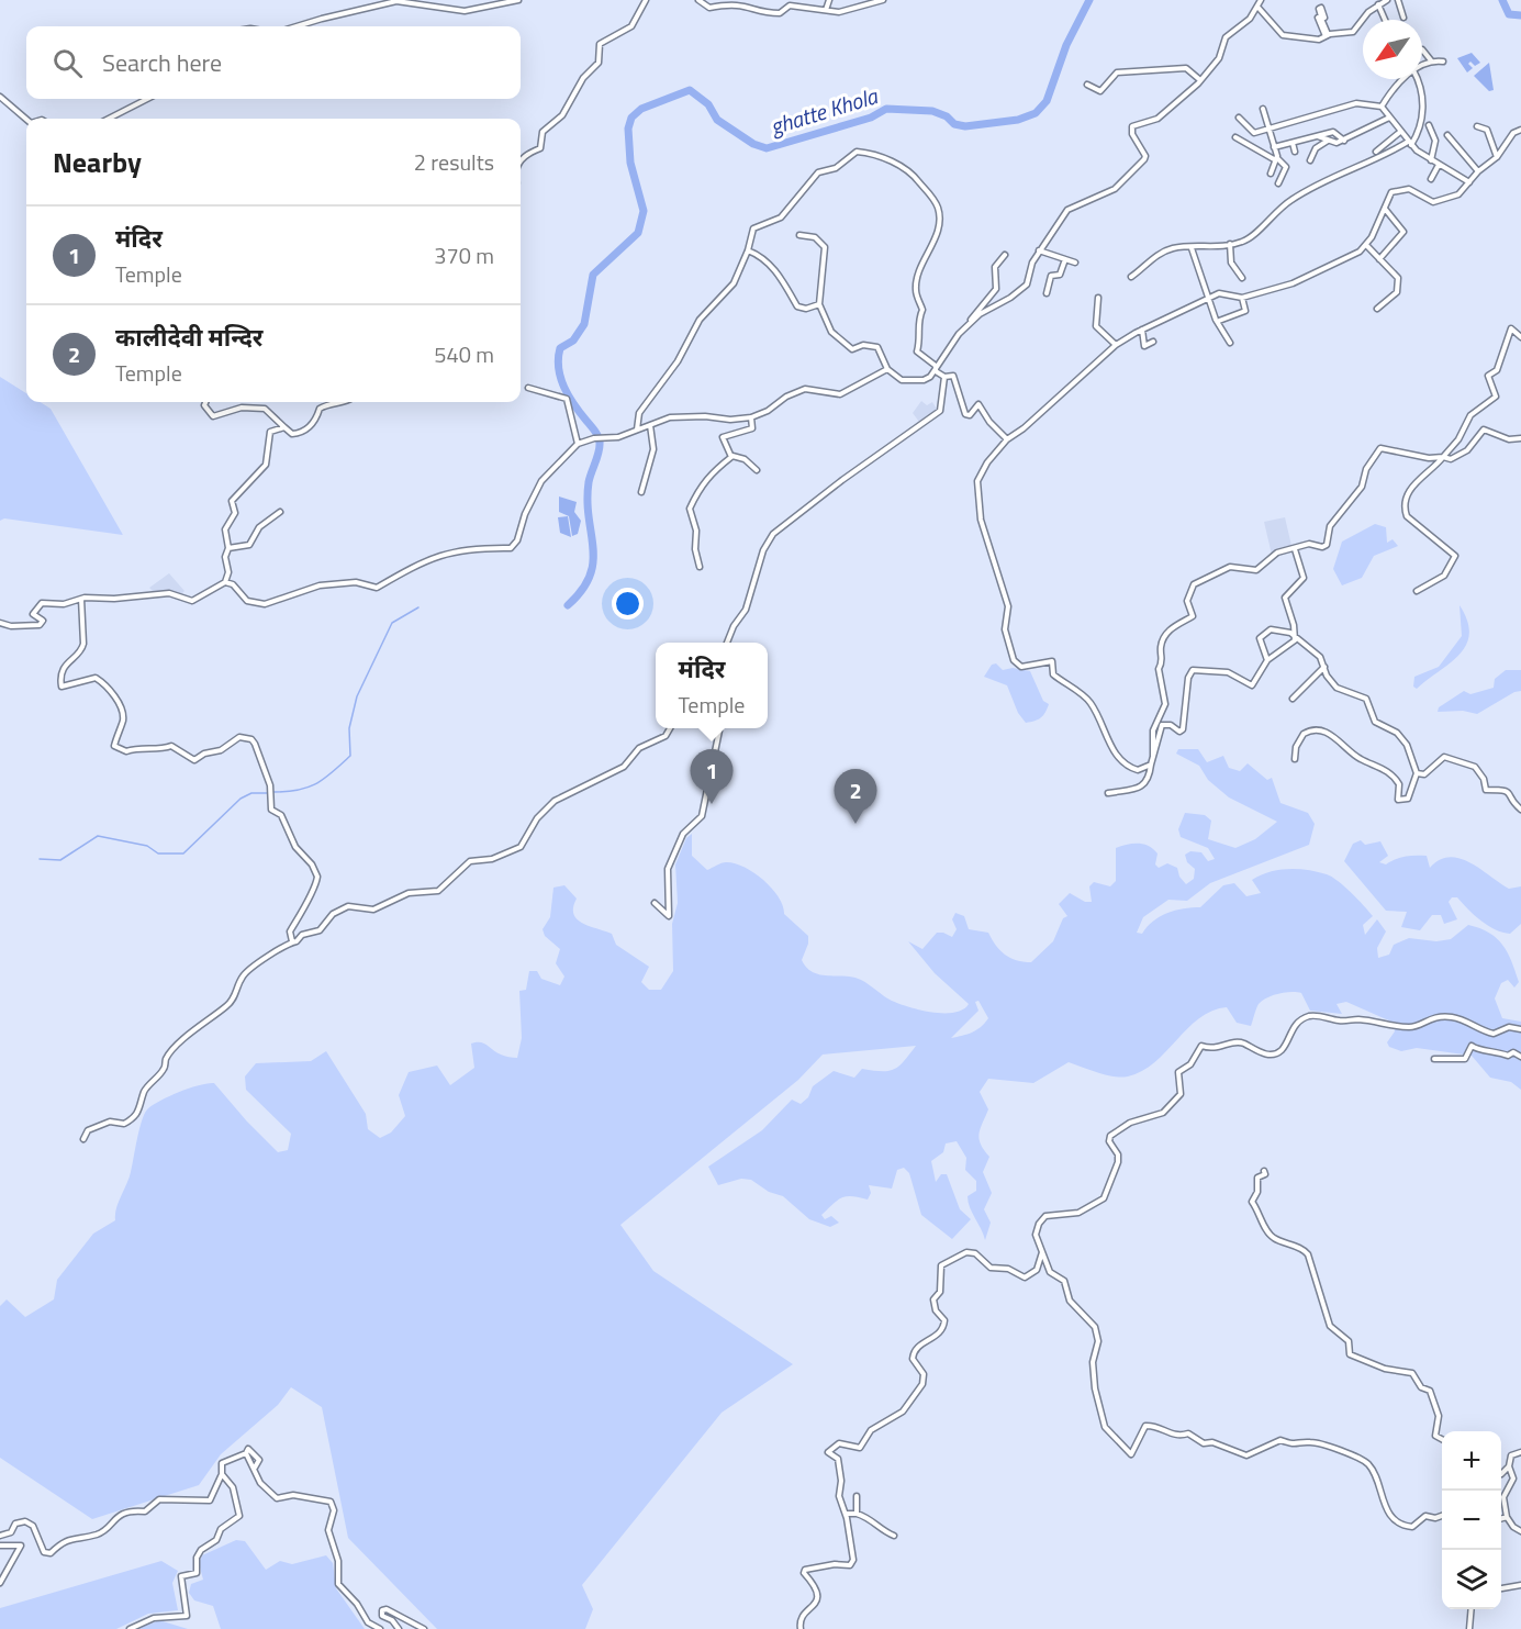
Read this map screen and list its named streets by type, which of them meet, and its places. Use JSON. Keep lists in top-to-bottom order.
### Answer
{
  "water": ["ghatte Khola"],
  "north": "bottom left",
  "page": {
    "search": "Search here",
    "heading": ["Nearby", "2 results"],
    "list": [
      {
        "mark": "1",
        "name": "मंदिर",
        "note": "Temple",
        "value": "370 m"
      },
      {
        "mark": "2",
        "name": "कालीदेवी मन्दिर",
        "note": "Temple",
        "value": "540 m"
      }
    ],
    "popup": ["मंदिर", "Temple"],
    "pins": ["1", "2"],
    "map_buttons": ["+", "−"]
  }
}
